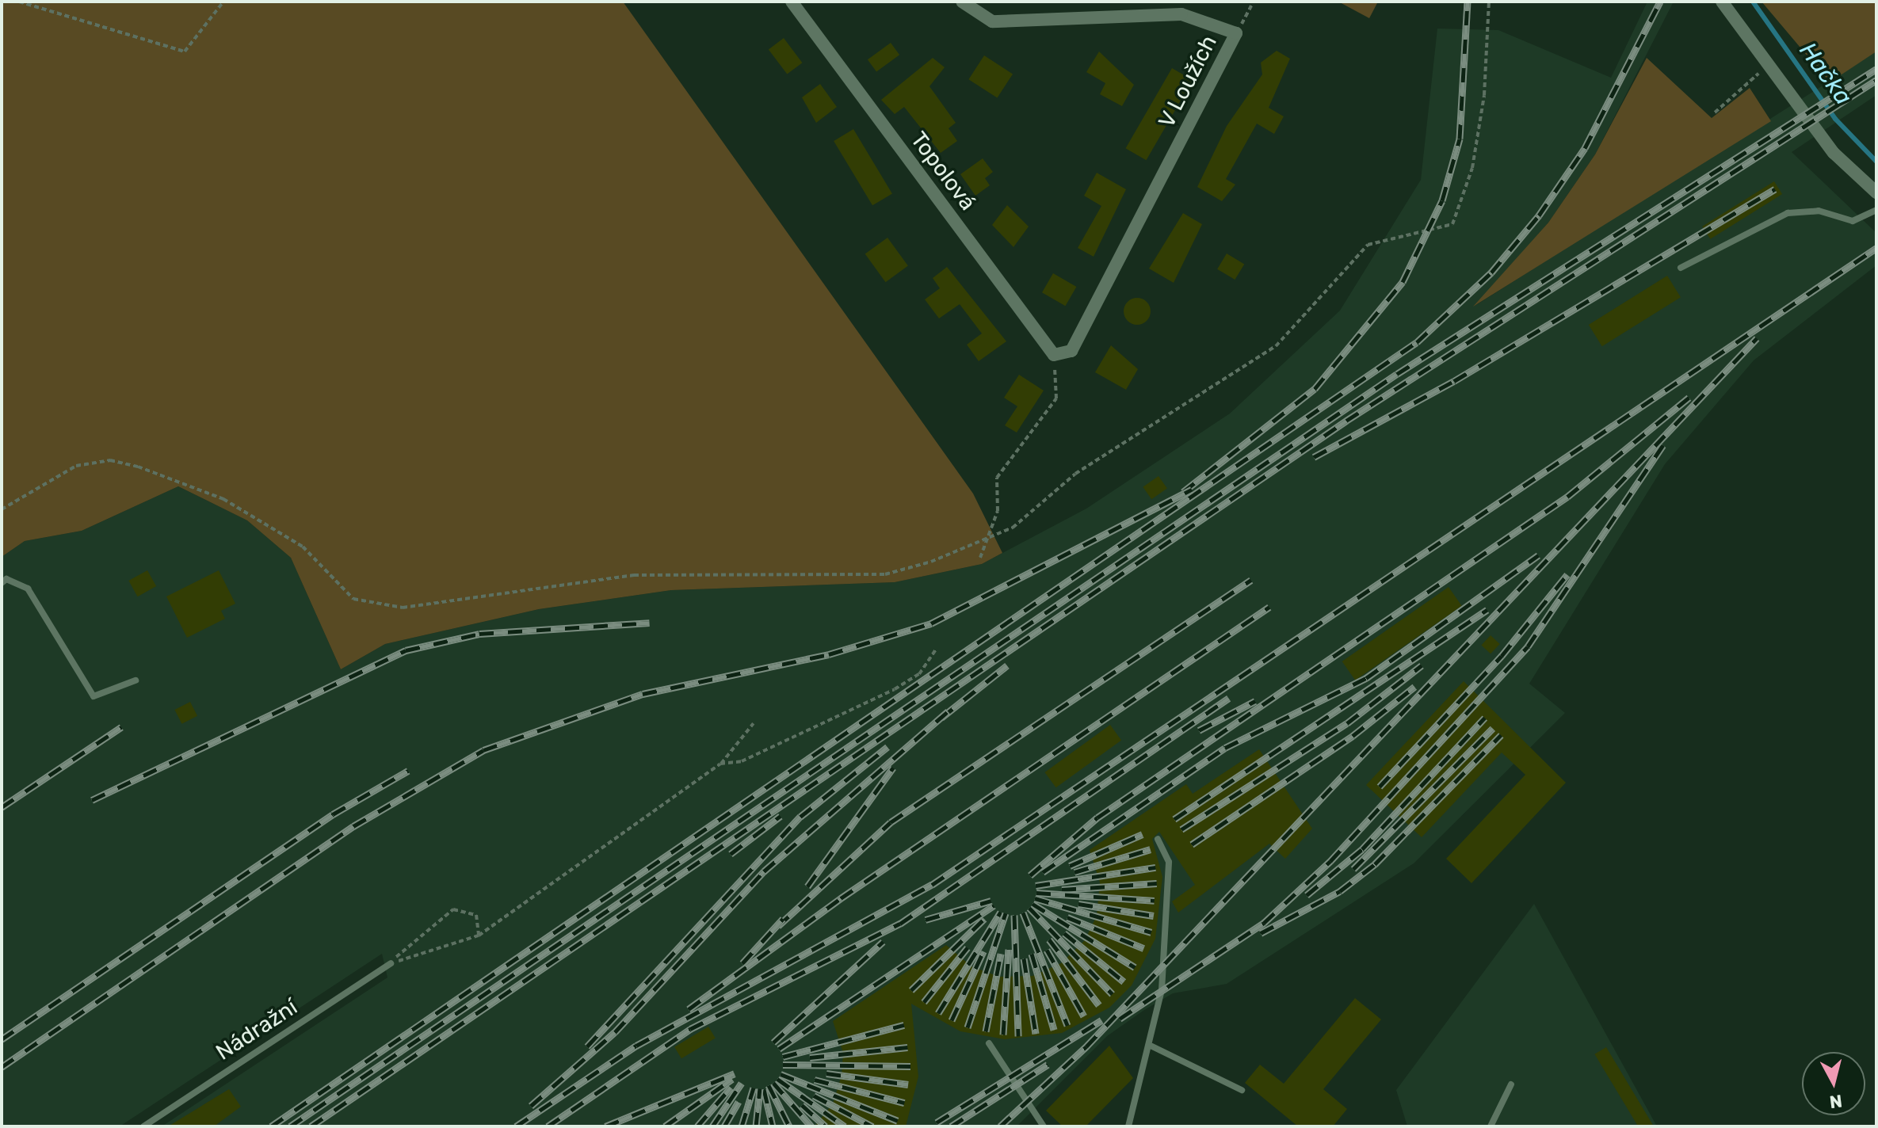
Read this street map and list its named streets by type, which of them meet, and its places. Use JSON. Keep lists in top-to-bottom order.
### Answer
{
  "streets": {
    "street": ["V Loužích", "Topolová"],
    "lane": ["Nádražní"]
  },
  "crossings": [
    ["V Loužích", "Topolová"]
  ],
  "water": ["Hačka"],
  "north": "bottom"
}
